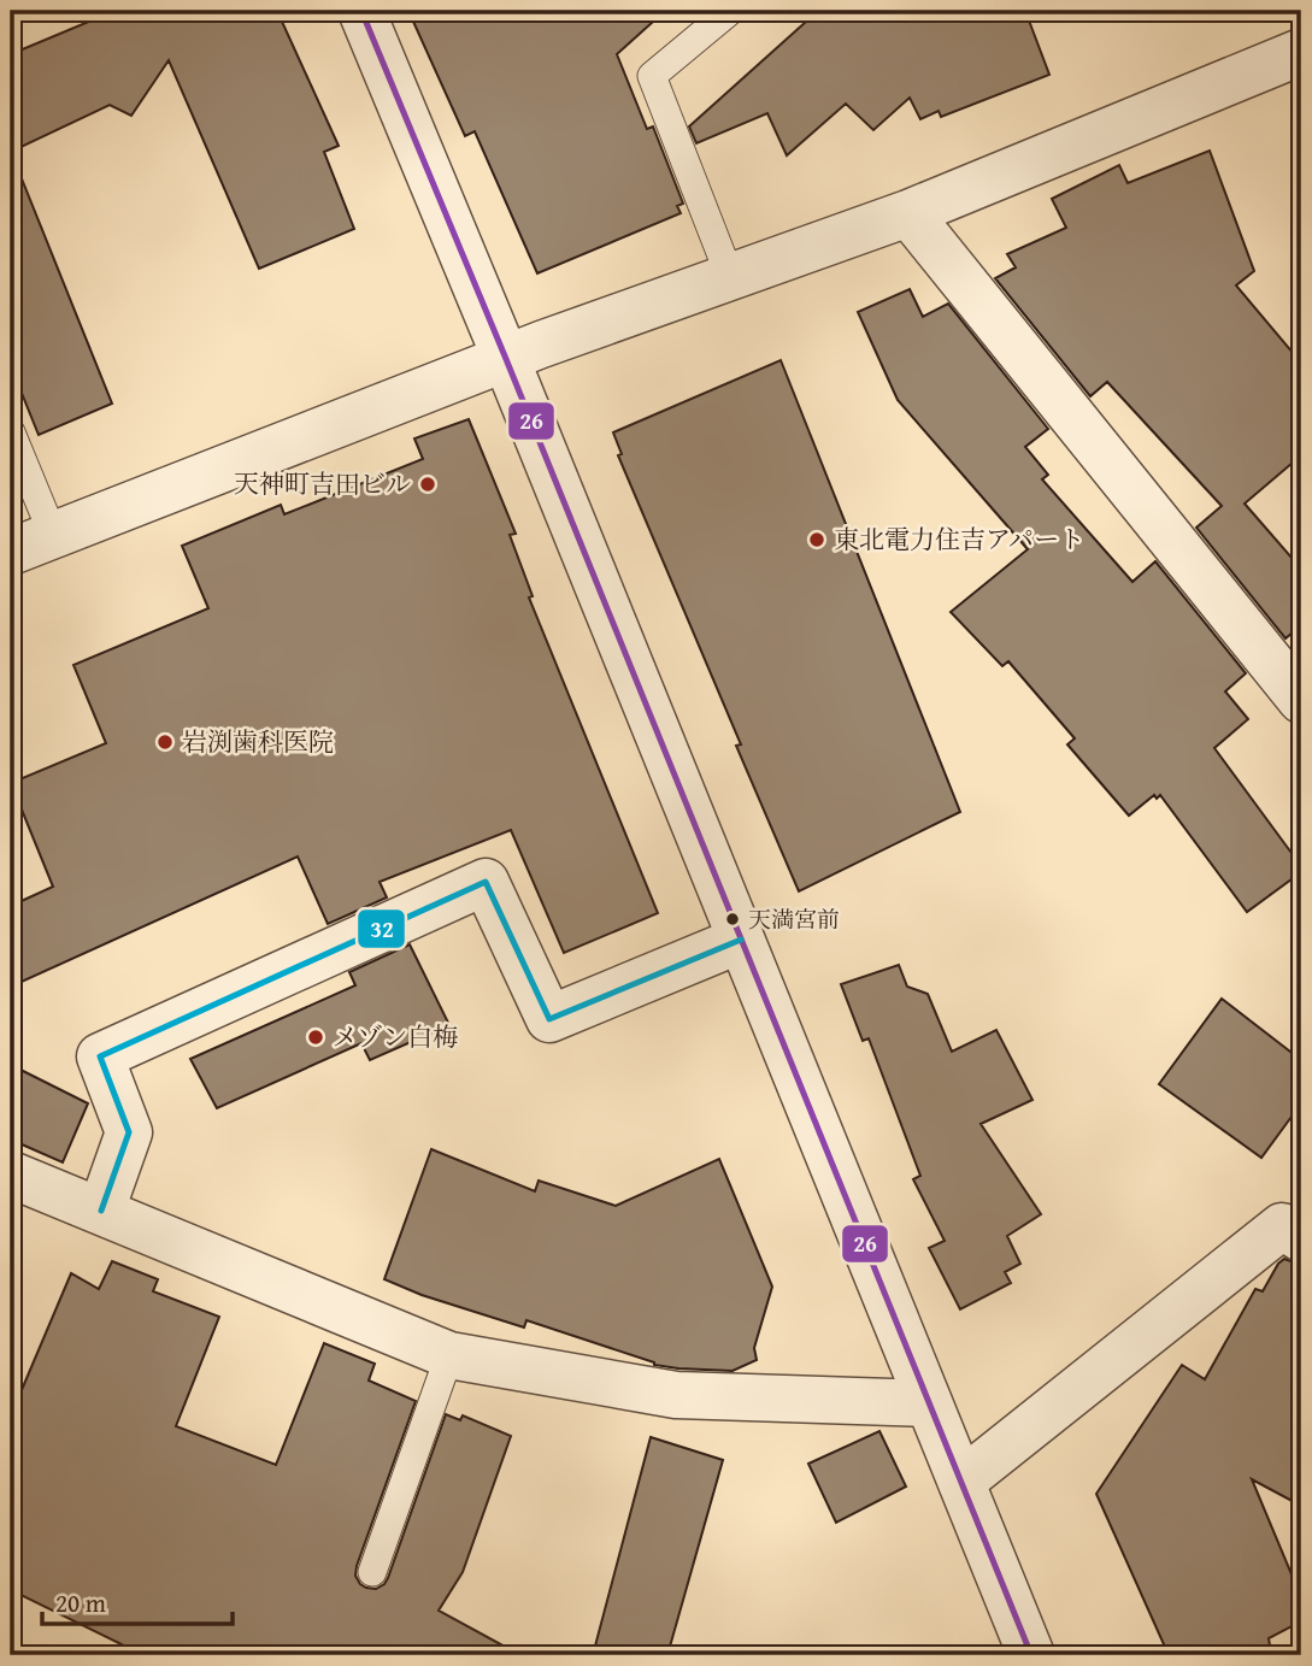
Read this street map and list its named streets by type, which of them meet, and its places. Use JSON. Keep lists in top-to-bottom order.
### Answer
{
  "places": [
    "天神町吉田ビル",
    "東北電力住吉アパート",
    "岩渕歯科医院",
    "天満宮前",
    "メゾン白梅"
  ],
  "lines": ["transit line 26", "transit line 32"],
  "scale_bar": "20 m"
}
